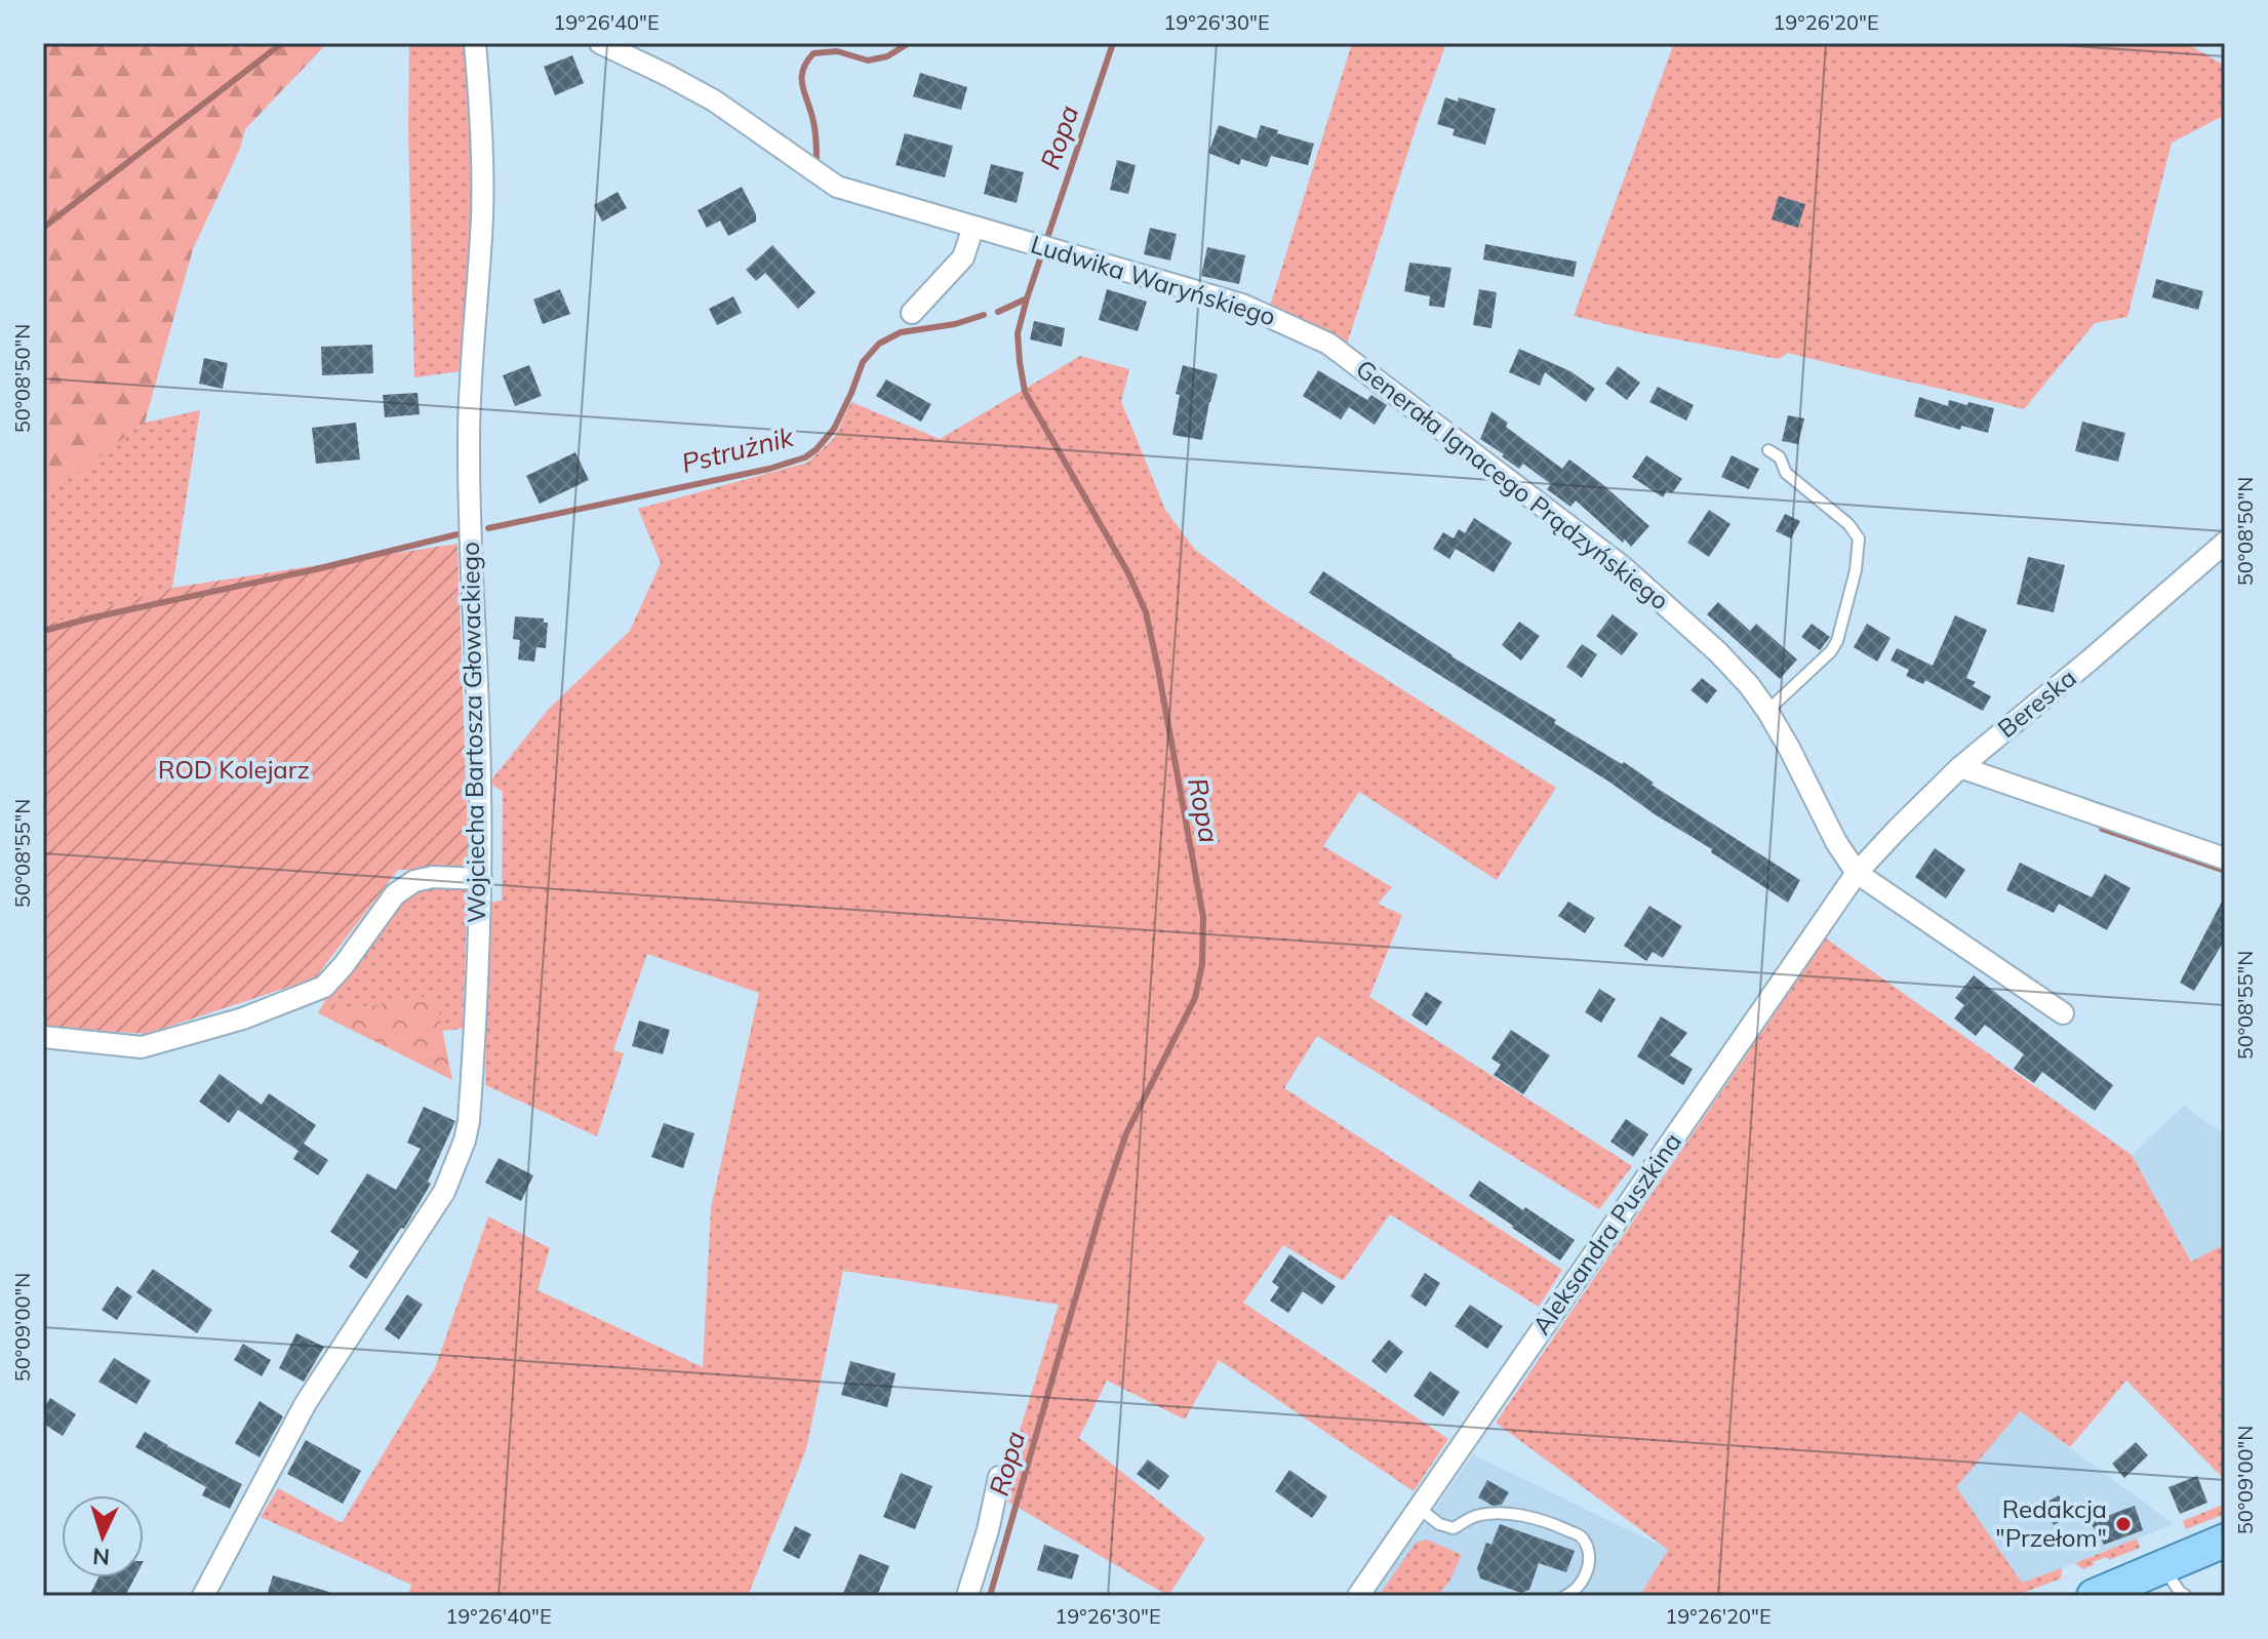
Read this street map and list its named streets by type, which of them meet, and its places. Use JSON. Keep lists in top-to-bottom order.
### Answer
{
  "streets": {
    "street": [
      "Ludwika Waryńskiego",
      "Generała Ignacego Prądzyńskiego",
      "Bereska",
      "Wojciecha Bartosza Głowackiego",
      "Aleksandra Puszkina"
    ]
  },
  "crossings": [
    ["Ludwika Waryńskiego", "Generała Ignacego Prądzyńskiego"],
    ["Generała Ignacego Prądzyńskiego", "Bereska"],
    ["Generała Ignacego Prądzyńskiego", "Aleksandra Puszkina"],
    ["Bereska", "Aleksandra Puszkina"]
  ],
  "water": ["Ropa", "Pstrużnik"],
  "parks": ["ROD Kolejarz"],
  "places": ["Redakcja \"Przełom\""],
  "north": "bottom",
  "coordinates": [
    "19°26'40\"E",
    "19°26'30\"E",
    "19°26'20\"E",
    "50°08'50\"N",
    "50°08'55\"N",
    "50°09'00\"N"
  ]
}
